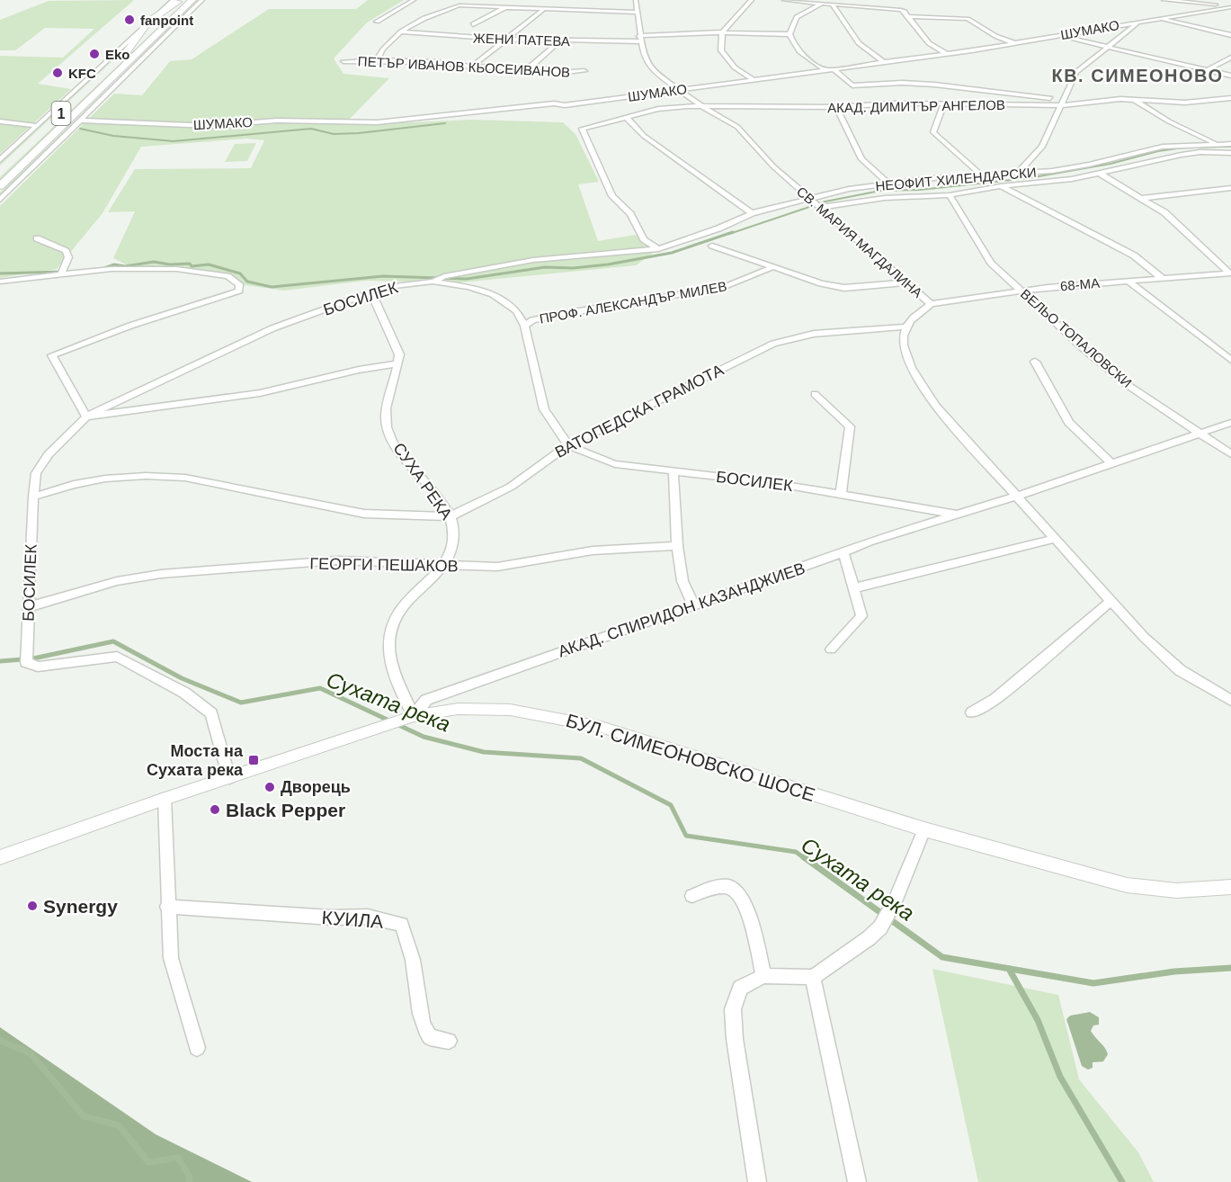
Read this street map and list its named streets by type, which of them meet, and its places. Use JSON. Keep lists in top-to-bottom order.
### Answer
{
  "streets": {
    "highway": ["1"],
    "street": [
      "ШУМАКО",
      "ЖЕНИ ПАТЕВА",
      "ПЕТЪР ИВАНОВ КЬОСЕИВАНОВ",
      "АКАД. ДИМИТЪР АНГЕЛОВ",
      "НЕОФИТ ХИЛЕНДАРСКИ",
      "СВ. МАРИЯ МАГДАЛИНА",
      "68-МА",
      "БОСИЛЕК",
      "ПРОФ. АЛЕКСАНДЪР МИЛЕВ",
      "ВЕЛЬО ТОПАЛОВСКИ",
      "ВАТОПЕДСКА ГРАМОТА",
      "СУХА РЕКА",
      "ГЕОРГИ ПЕШАКОВ",
      "АКАД. СПИРИДОН КАЗАНДЖИЕВ",
      "БУЛ. СИМЕОНОВСКО ШОСЕ",
      "КУИЛА"
    ]
  },
  "crossings": [
    ["ШУМАКО", "СВ. МАРИЯ МАГДАЛИНА"],
    ["ЖЕНИ ПАТЕВА", "СВ. МАРИЯ МАГДАЛИНА"],
    ["АКАД. ДИМИТЪР АНГЕЛОВ", "НЕОФИТ ХИЛЕНДАРСКИ"],
    ["АКАД. ДИМИТЪР АНГЕЛОВ", "СВ. МАРИЯ МАГДАЛИНА"],
    ["НЕОФИТ ХИЛЕНДАРСКИ", "СВ. МАРИЯ МАГДАЛИНА"],
    ["НЕОФИТ ХИЛЕНДАРСКИ", "БОСИЛЕК"],
    ["НЕОФИТ ХИЛЕНДАРСКИ", "ВЕЛЬО ТОПАЛОВСКИ"],
    ["СВ. МАРИЯ МАГДАЛИНА", "68-МА"],
    ["СВ. МАРИЯ МАГДАЛИНА", "ВАТОПЕДСКА ГРАМОТА"],
    ["68-МА", "ВЕЛЬО ТОПАЛОВСКИ"],
    ["БОСИЛЕК", "ПРОФ. АЛЕКСАНДЪР МИЛЕВ"],
    ["БОСИЛЕК", "ВЕЛЬО ТОПАЛОВСКИ"],
    ["БОСИЛЕК", "ВАТОПЕДСКА ГРАМОТА"],
    ["БОСИЛЕК", "ГЕОРГИ ПЕШАКОВ"],
    ["БОСИЛЕК", "АКАД. СПИРИДОН КАЗАНДЖИЕВ"],
    ["БОСИЛЕК", "БУЛ. СИМЕОНОВСКО ШОСЕ"],
    ["ВАТОПЕДСКА ГРАМОТА", "СУХА РЕКА"],
    ["СУХА РЕКА", "ГЕОРГИ ПЕШАКОВ"],
    ["СУХА РЕКА", "АКАД. СПИРИДОН КАЗАНДЖИЕВ"],
    ["СУХА РЕКА", "БУЛ. СИМЕОНОВСКО ШОСЕ"],
    ["АКАД. СПИРИДОН КАЗАНДЖИЕВ", "БУЛ. СИМЕОНОВСКО ШОСЕ"]
  ],
  "districts": ["КВ. СИМЕОНОВО"],
  "water": ["Сухата река"],
  "places": {
    "other": [
      "fanpoint",
      "Eko",
      "KFC",
      "Дворець",
      "Black Pepper",
      "Synergy"
    ],
    "transit": ["Моста на Сухата река"]
  }
}
